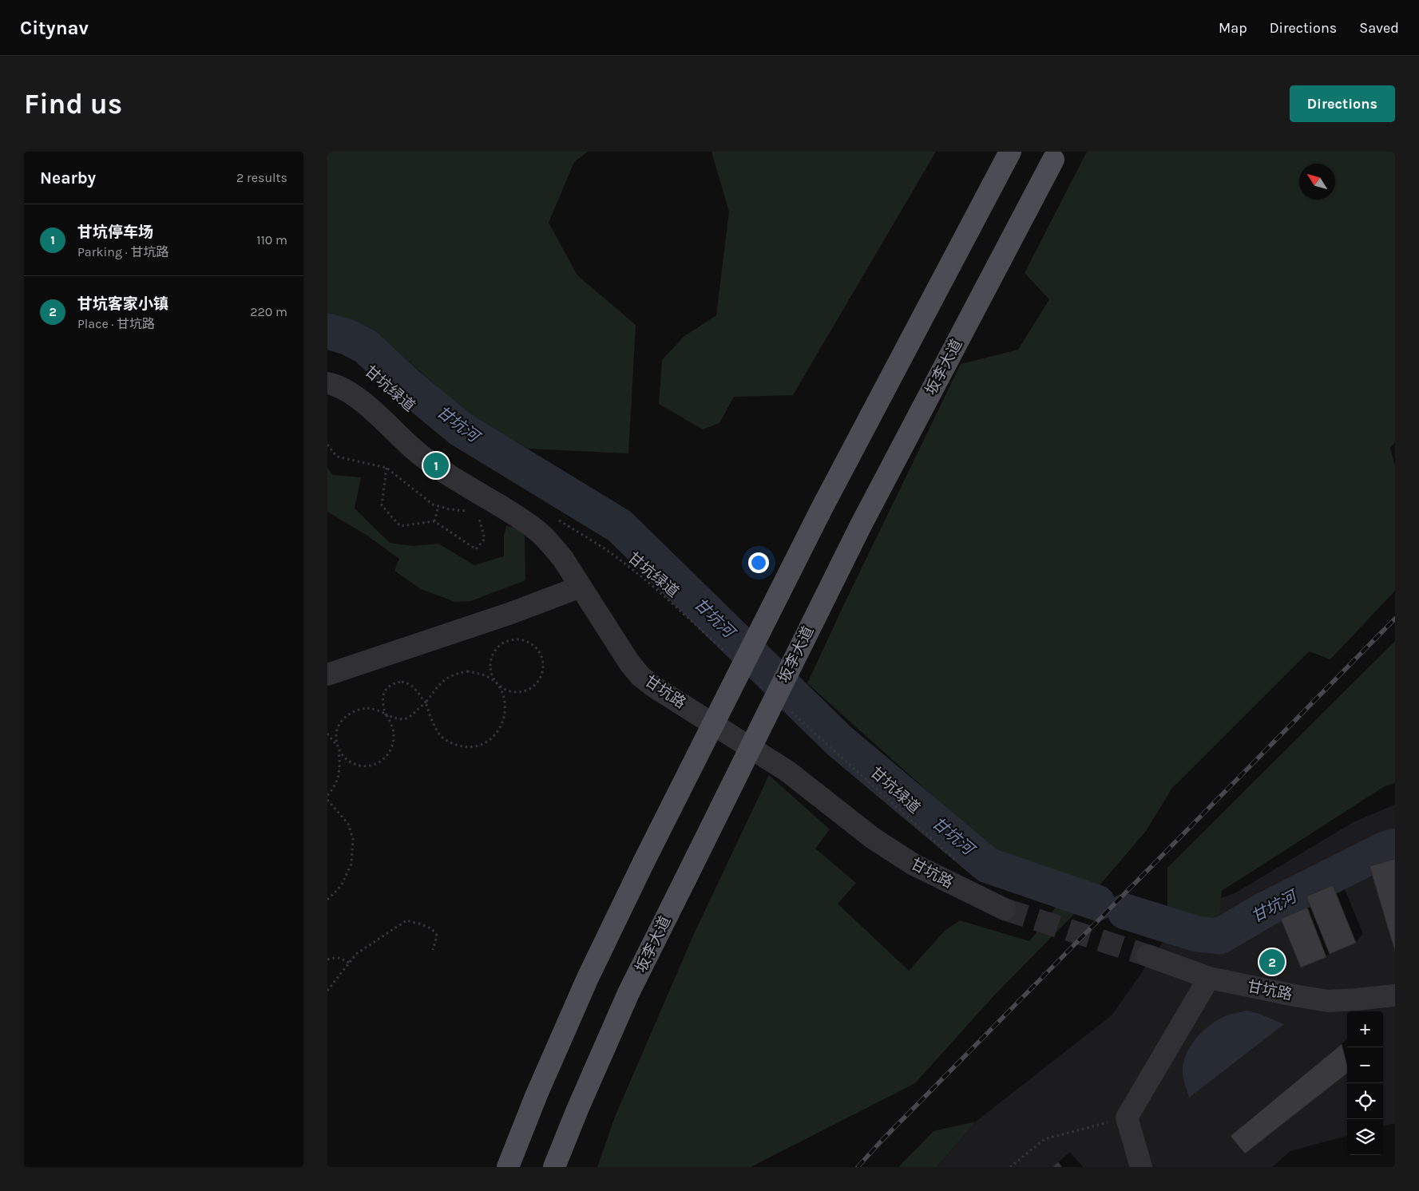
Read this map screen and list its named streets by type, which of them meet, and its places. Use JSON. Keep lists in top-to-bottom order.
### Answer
{
  "streets": {
    "main road": ["坂李大道"],
    "street": ["甘坑路"],
    "path": ["甘坑绿道"]
  },
  "water": ["甘坑河"],
  "north": "top left",
  "page": {
    "header": "Citynav",
    "nav": ["Map", "Directions", "Saved"],
    "buttons": "Directions",
    "title": "Find us",
    "heading": ["Nearby", "2 results"],
    "list": [
      {
        "mark": "1",
        "name": "甘坑停车场",
        "note": "Parking · 甘坑路",
        "value": "110 m"
      },
      {
        "mark": "2",
        "name": "甘坑客家小镇",
        "note": "Place · 甘坑路",
        "value": "220 m"
      }
    ],
    "pins": ["1", "2"],
    "map_buttons": ["+", "−"]
  }
}
